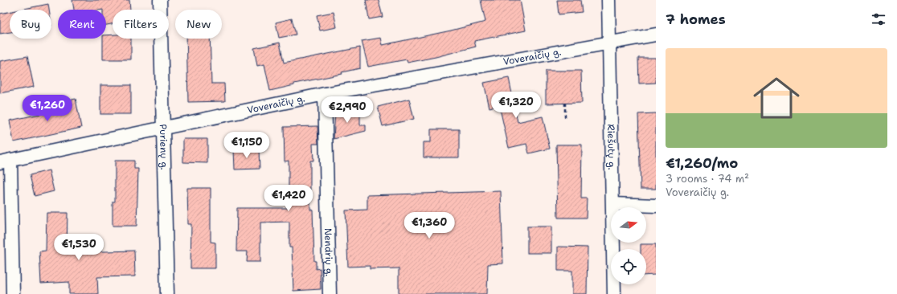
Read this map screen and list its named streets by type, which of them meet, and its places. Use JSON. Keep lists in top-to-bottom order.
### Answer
{
  "streets": {
    "street": [
      "Voveraičių g.",
      "Purienų g.",
      "Riešutų g.",
      "Nendrių g."
    ]
  },
  "crossings": [
    ["Voveraičių g.", "Purienų g."],
    ["Voveraičių g.", "Riešutų g."],
    ["Voveraičių g.", "Nendrių g."]
  ],
  "north": "right",
  "page": {
    "heading": "7 homes",
    "chip": [
      "Buy",
      "Rent",
      "Filters",
      "New"
    ],
    "list": [
      {
        "name": "€1,260/mo",
        "note": "3 rooms · 74 m² · Voveraičių g."
      }
    ],
    "price": [
      "€1,320",
      "€1,260",
      "€2,990",
      "€1,150",
      "€1,420",
      "€1,360",
      "€1,530"
    ]
  }
}
